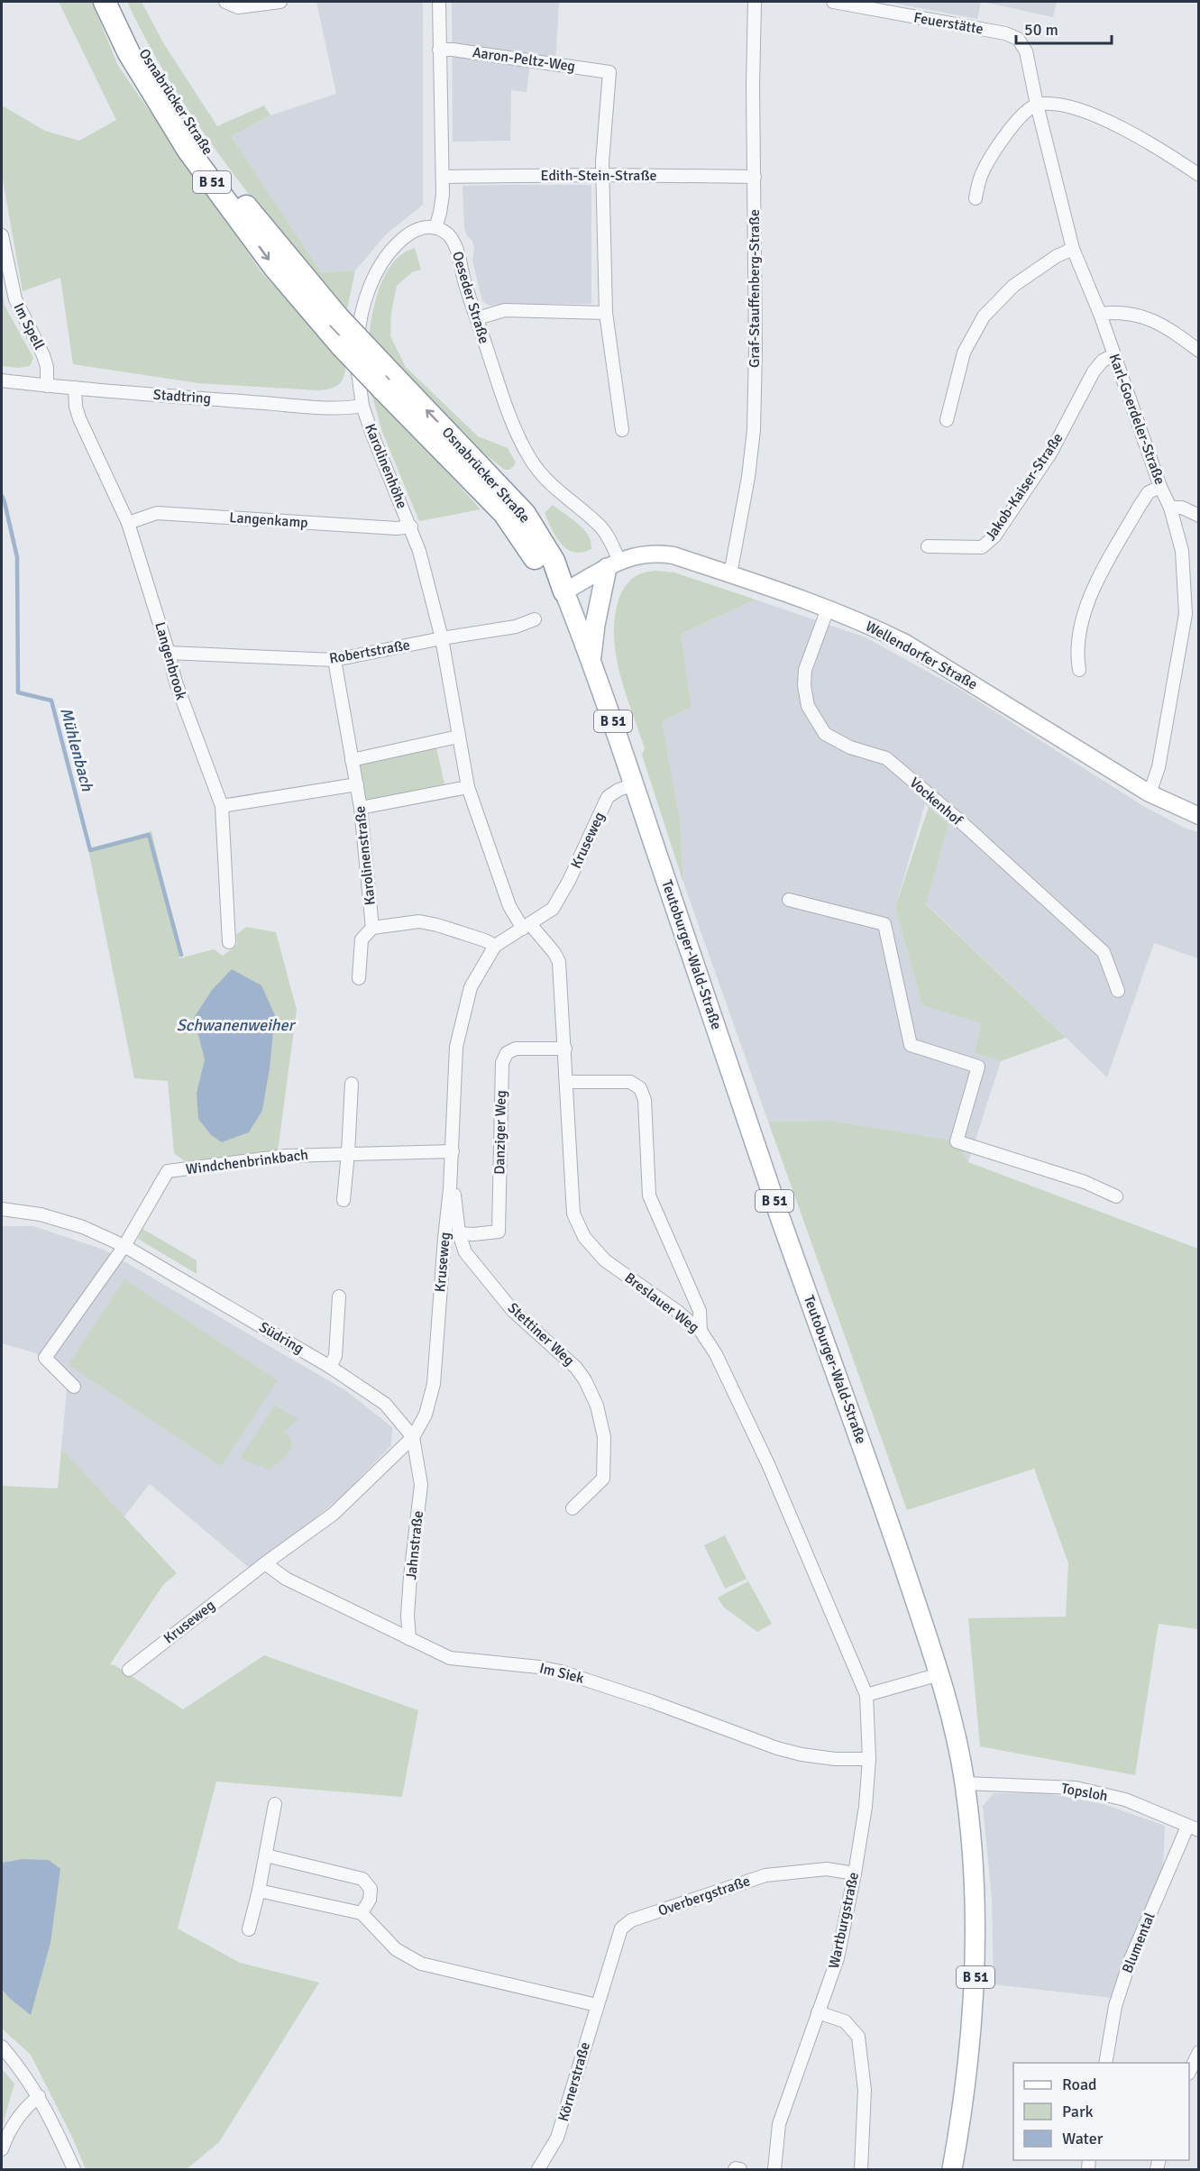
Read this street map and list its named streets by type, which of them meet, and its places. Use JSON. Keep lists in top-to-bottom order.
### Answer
{
  "streets": {
    "highway": ["Osnabrücker Straße", "B 51"],
    "main road": ["Teutoburger-Wald-Straße"],
    "street": [
      "Feuerstätte",
      "Aaron-Peltz-Weg",
      "Edith-Stein-Straße",
      "Graf-Stauffenberg-Straße",
      "Oeseder Straße",
      "Im Spell",
      "Stadtring",
      "Karl-Goerdeler-Straße",
      "Karolinenhöhe",
      "Jakob-Kaiser-Straße",
      "Langenkamp",
      "Robertstraße",
      "Wellendorfer Straße",
      "Langenbrook",
      "Vockenhof",
      "Kruseweg",
      "Karolinenstraße",
      "Danziger Weg",
      "Windchenbrinkbach",
      "Breslauer Weg",
      "Stettiner Weg",
      "Südring",
      "Jahnstraße",
      "Im Siek",
      "Topsloh",
      "Overbergstraße",
      "Wartburgstraße",
      "Blumental",
      "Körnerstraße"
    ]
  },
  "crossings": [
    ["Feuerstätte", "Karl-Goerdeler-Straße"],
    ["Aaron-Peltz-Weg", "Edith-Stein-Straße"],
    ["Osnabrücker Straße", "Wellendorfer Straße"],
    ["Osnabrücker Straße", "Teutoburger-Wald-Straße"],
    ["Edith-Stein-Straße", "Graf-Stauffenberg-Straße"],
    ["Graf-Stauffenberg-Straße", "Wellendorfer Straße"],
    ["Oeseder Straße", "Karolinenhöhe"],
    ["Oeseder Straße", "Wellendorfer Straße"],
    ["Im Spell", "Stadtring"],
    ["Stadtring", "Karolinenhöhe"],
    ["Stadtring", "Langenbrook"],
    ["Karl-Goerdeler-Straße", "Jakob-Kaiser-Straße"],
    ["Karl-Goerdeler-Straße", "Wellendorfer Straße"],
    ["Karolinenhöhe", "Langenkamp"],
    ["Karolinenhöhe", "Robertstraße"],
    ["Karolinenhöhe", "Kruseweg"],
    ["Karolinenhöhe", "Breslauer Weg"],
    ["Langenkamp", "Langenbrook"],
    ["Robertstraße", "Langenbrook"],
    ["Robertstraße", "Karolinenstraße"],
    ["Wellendorfer Straße", "Vockenhof"],
    ["Wellendorfer Straße", "Teutoburger-Wald-Straße"],
    ["Langenbrook", "Karolinenstraße"],
    ["Kruseweg", "Teutoburger-Wald-Straße"],
    ["Kruseweg", "Windchenbrinkbach"],
    ["Kruseweg", "Breslauer Weg"],
    ["Kruseweg", "Südring"],
    ["Kruseweg", "Im Siek"],
    ["Teutoburger-Wald-Straße", "Topsloh"],
    ["Danziger Weg", "Breslauer Weg"],
    ["Danziger Weg", "Stettiner Weg"],
    ["Windchenbrinkbach", "Südring"],
    ["Breslauer Weg", "Wartburgstraße"],
    ["Südring", "Jahnstraße"],
    ["Jahnstraße", "Im Siek"],
    ["Im Siek", "Wartburgstraße"],
    ["Topsloh", "Blumental"],
    ["Overbergstraße", "Wartburgstraße"],
    ["Overbergstraße", "Körnerstraße"]
  ],
  "water": ["Mühlenbach", "Schwanenweiher"],
  "legend": ["Road", "Park", "Water"],
  "scale_bar": "50 m"
}
